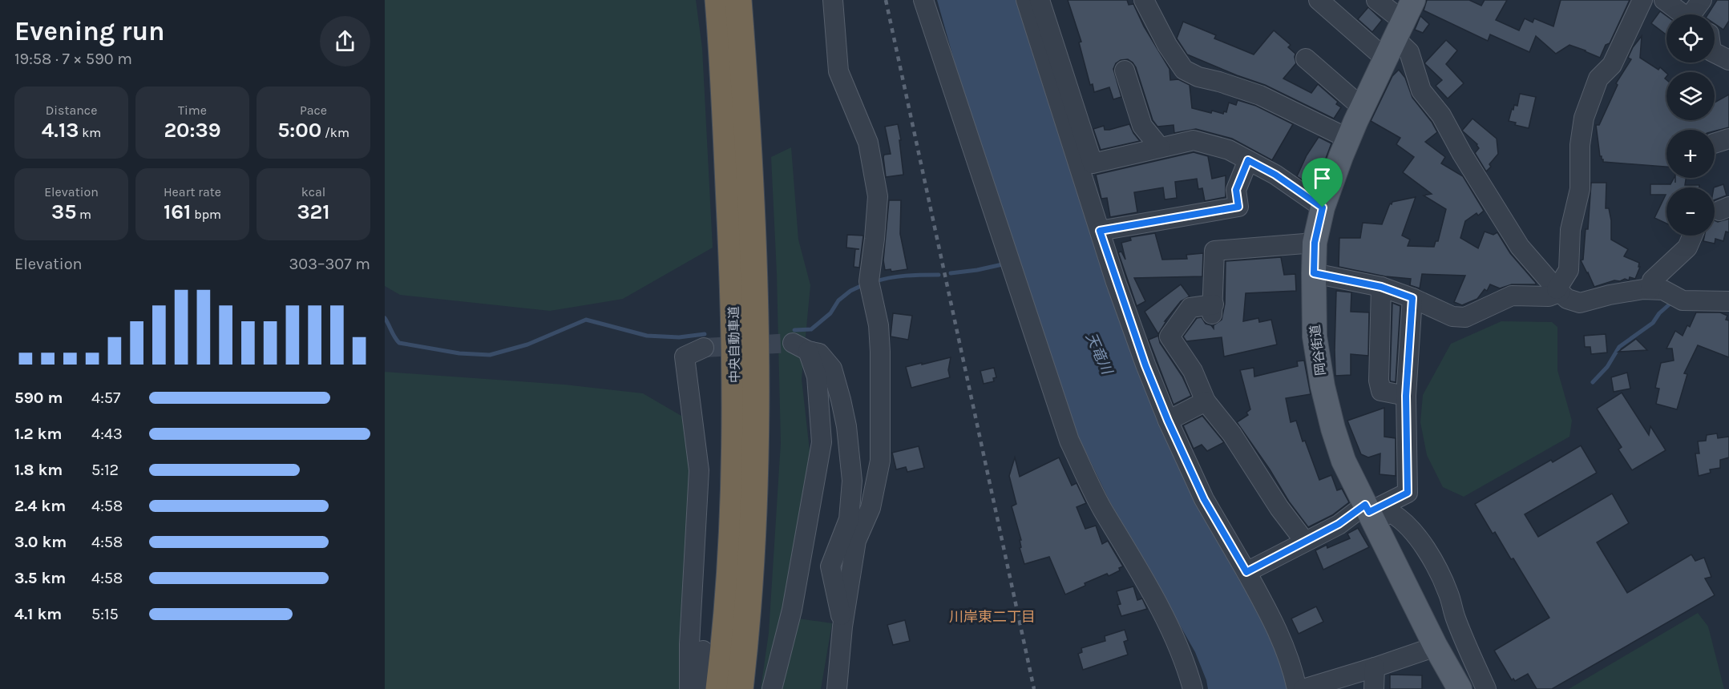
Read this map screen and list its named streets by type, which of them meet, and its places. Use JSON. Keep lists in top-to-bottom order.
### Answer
{
  "streets": {
    "highway": ["中央自動車道"],
    "main road": ["岡谷街道"]
  },
  "districts": ["川岸東二丁目"],
  "water": ["天竜川"],
  "page": {
    "heading": ["Evening run", "19:58 · 7 × 590 m"],
    "map_buttons": ["+", "−"],
    "stats": [
      ["Distance", "4.13 km"],
      ["Time", "20:39"],
      ["Pace", "5:00 /km"],
      ["Elevation", "35 m"],
      ["Heart rate", "161 bpm"],
      ["kcal", "321"]
    ],
    "chart": ["Elevation", "303–307 m"],
    "list": [
      {
        "name": "590 m",
        "note": "4:57"
      },
      {
        "name": "1.2 km",
        "note": "4:43"
      },
      {
        "name": "1.8 km",
        "note": "5:12"
      },
      {
        "name": "2.4 km",
        "note": "4:58"
      },
      {
        "name": "3.0 km",
        "note": "4:58"
      },
      {
        "name": "3.5 km",
        "note": "4:58"
      },
      {
        "name": "4.1 km",
        "note": "5:15"
      }
    ]
  }
}
